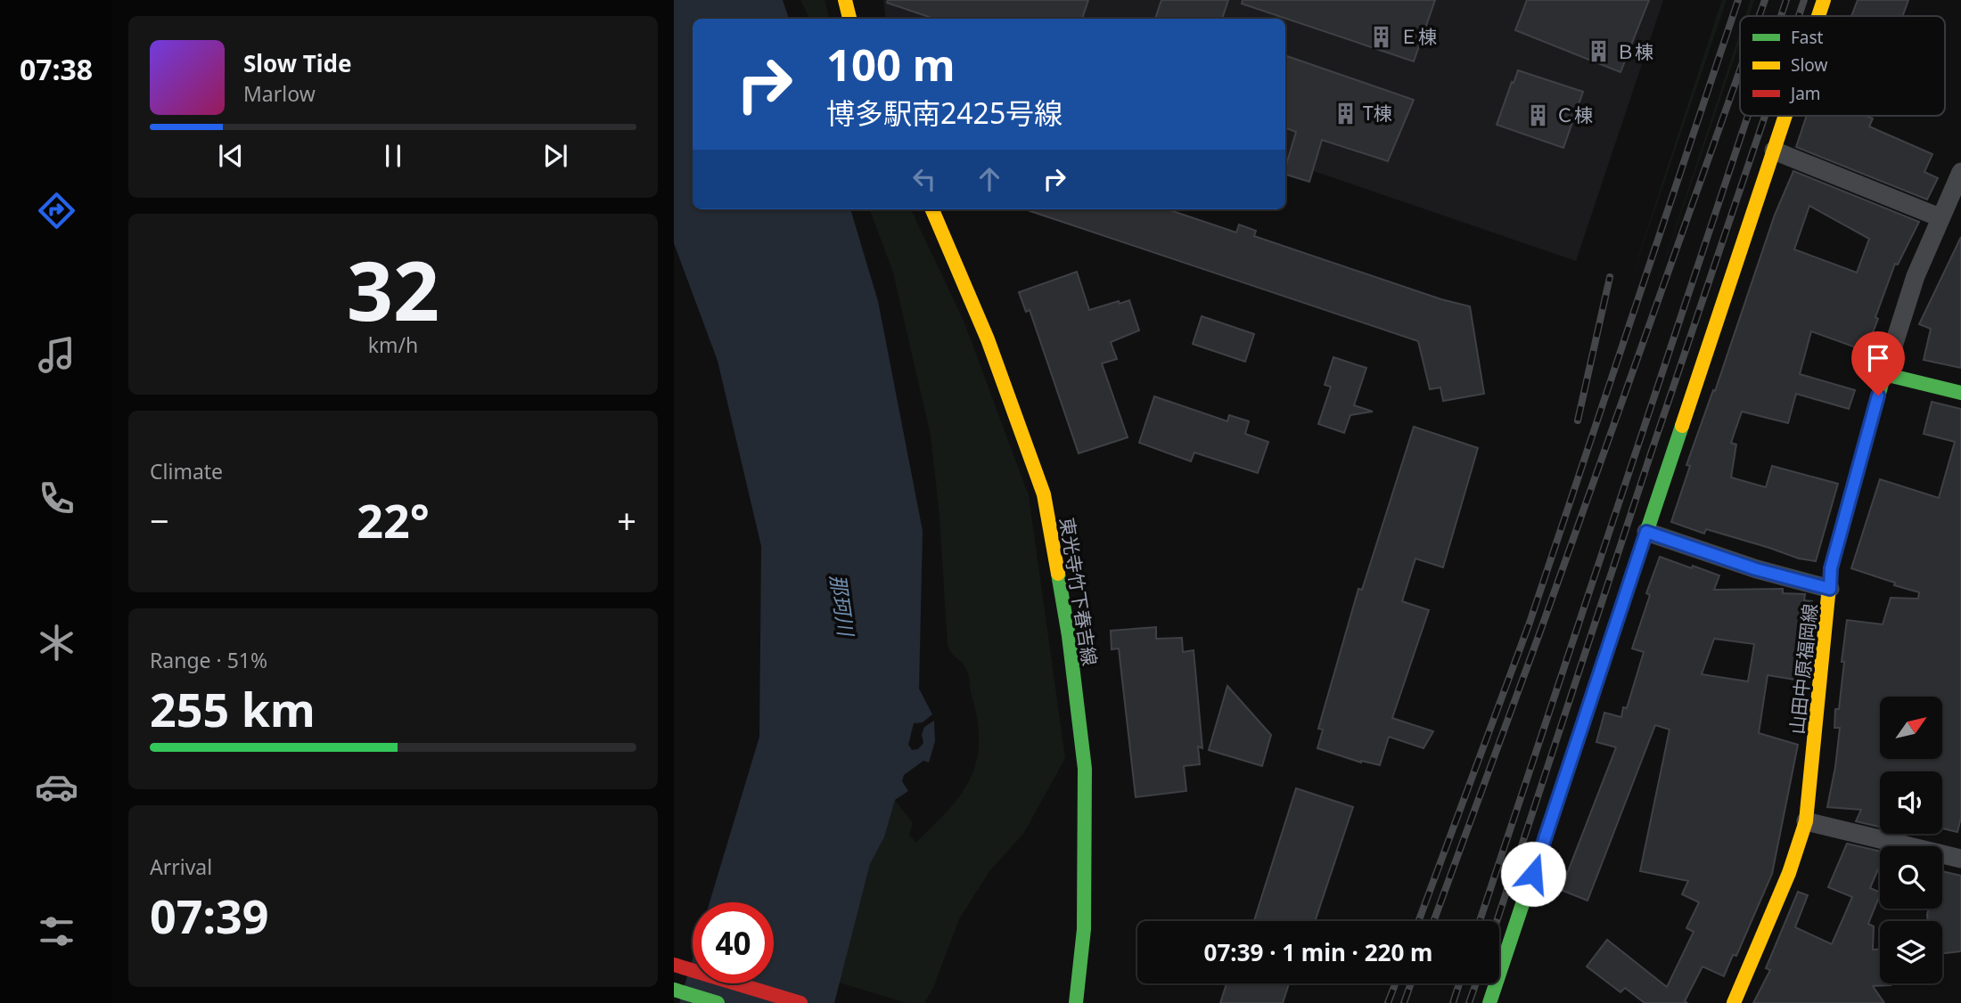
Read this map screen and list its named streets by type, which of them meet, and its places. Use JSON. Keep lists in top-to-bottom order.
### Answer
{
  "streets": {
    "main road": ["東光寺竹下春吉線", "山田中原福岡線"]
  },
  "water": ["那珂川"],
  "places": {
    "building": [
      "Ｅ棟",
      "Ｂ棟",
      "T棟",
      "Ｃ棟"
    ]
  },
  "legend": ["Fast", "Slow", "Jam"],
  "north": "top right",
  "page": {
    "tabs": "07:38",
    "turn": ["100 m", "博多駅南2425号線"],
    "song": ["Slow Tide", "Marlow"],
    "tile": [
      ["32", "km/h"],
      "Climate",
      ["Range · 51%", "255 km"],
      ["Arrival", "07:39"]
    ],
    "heat": ["−", "22°", "+"],
    "limit": "40",
    "trip": "07:39 · 1 min · 220 m"
  }
}
